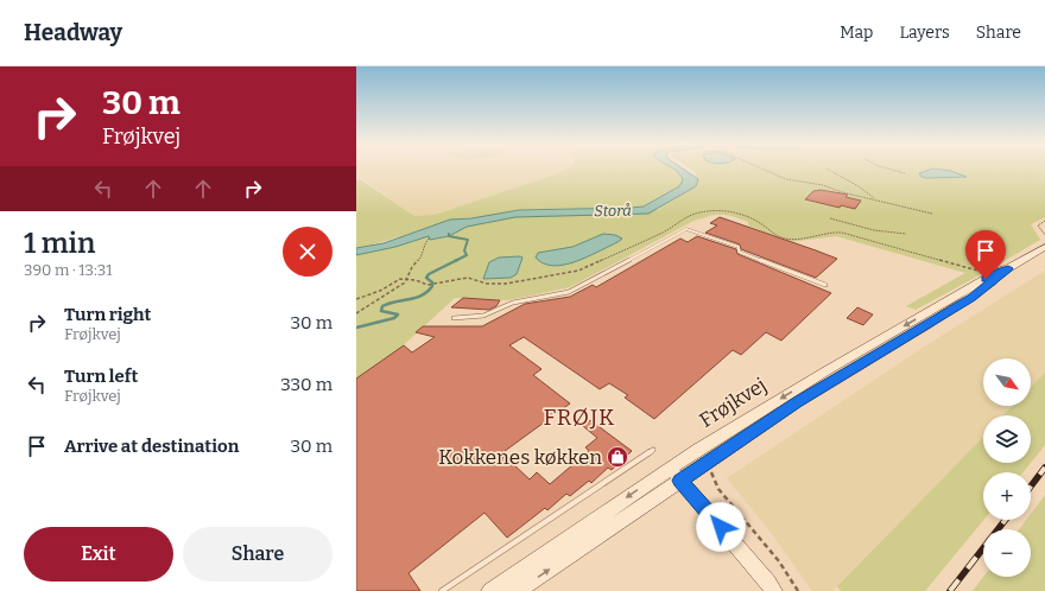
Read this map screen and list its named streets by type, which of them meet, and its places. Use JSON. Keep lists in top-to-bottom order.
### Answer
{
  "streets": {
    "street": ["Frøjkvej"]
  },
  "districts": ["FRØJK"],
  "water": ["Storå"],
  "places": {
    "shop": ["Kokkenes køkken"]
  },
  "north": "bottom right",
  "page": {
    "header": "Headway",
    "nav": ["Map", "Layers", "Share"],
    "turn": ["30 m", "Frøjkvej"],
    "heading": ["1 min", "390 m · 13:31"],
    "list": [
      {
        "name": "Turn right",
        "note": "Frøjkvej",
        "value": "30 m"
      },
      {
        "name": "Turn left",
        "note": "Frøjkvej",
        "value": "330 m"
      },
      {
        "name": "Arrive at destination",
        "value": "30 m"
      }
    ],
    "map_buttons": ["+", "−"],
    "buttons": ["Exit", "Share"]
  }
}
